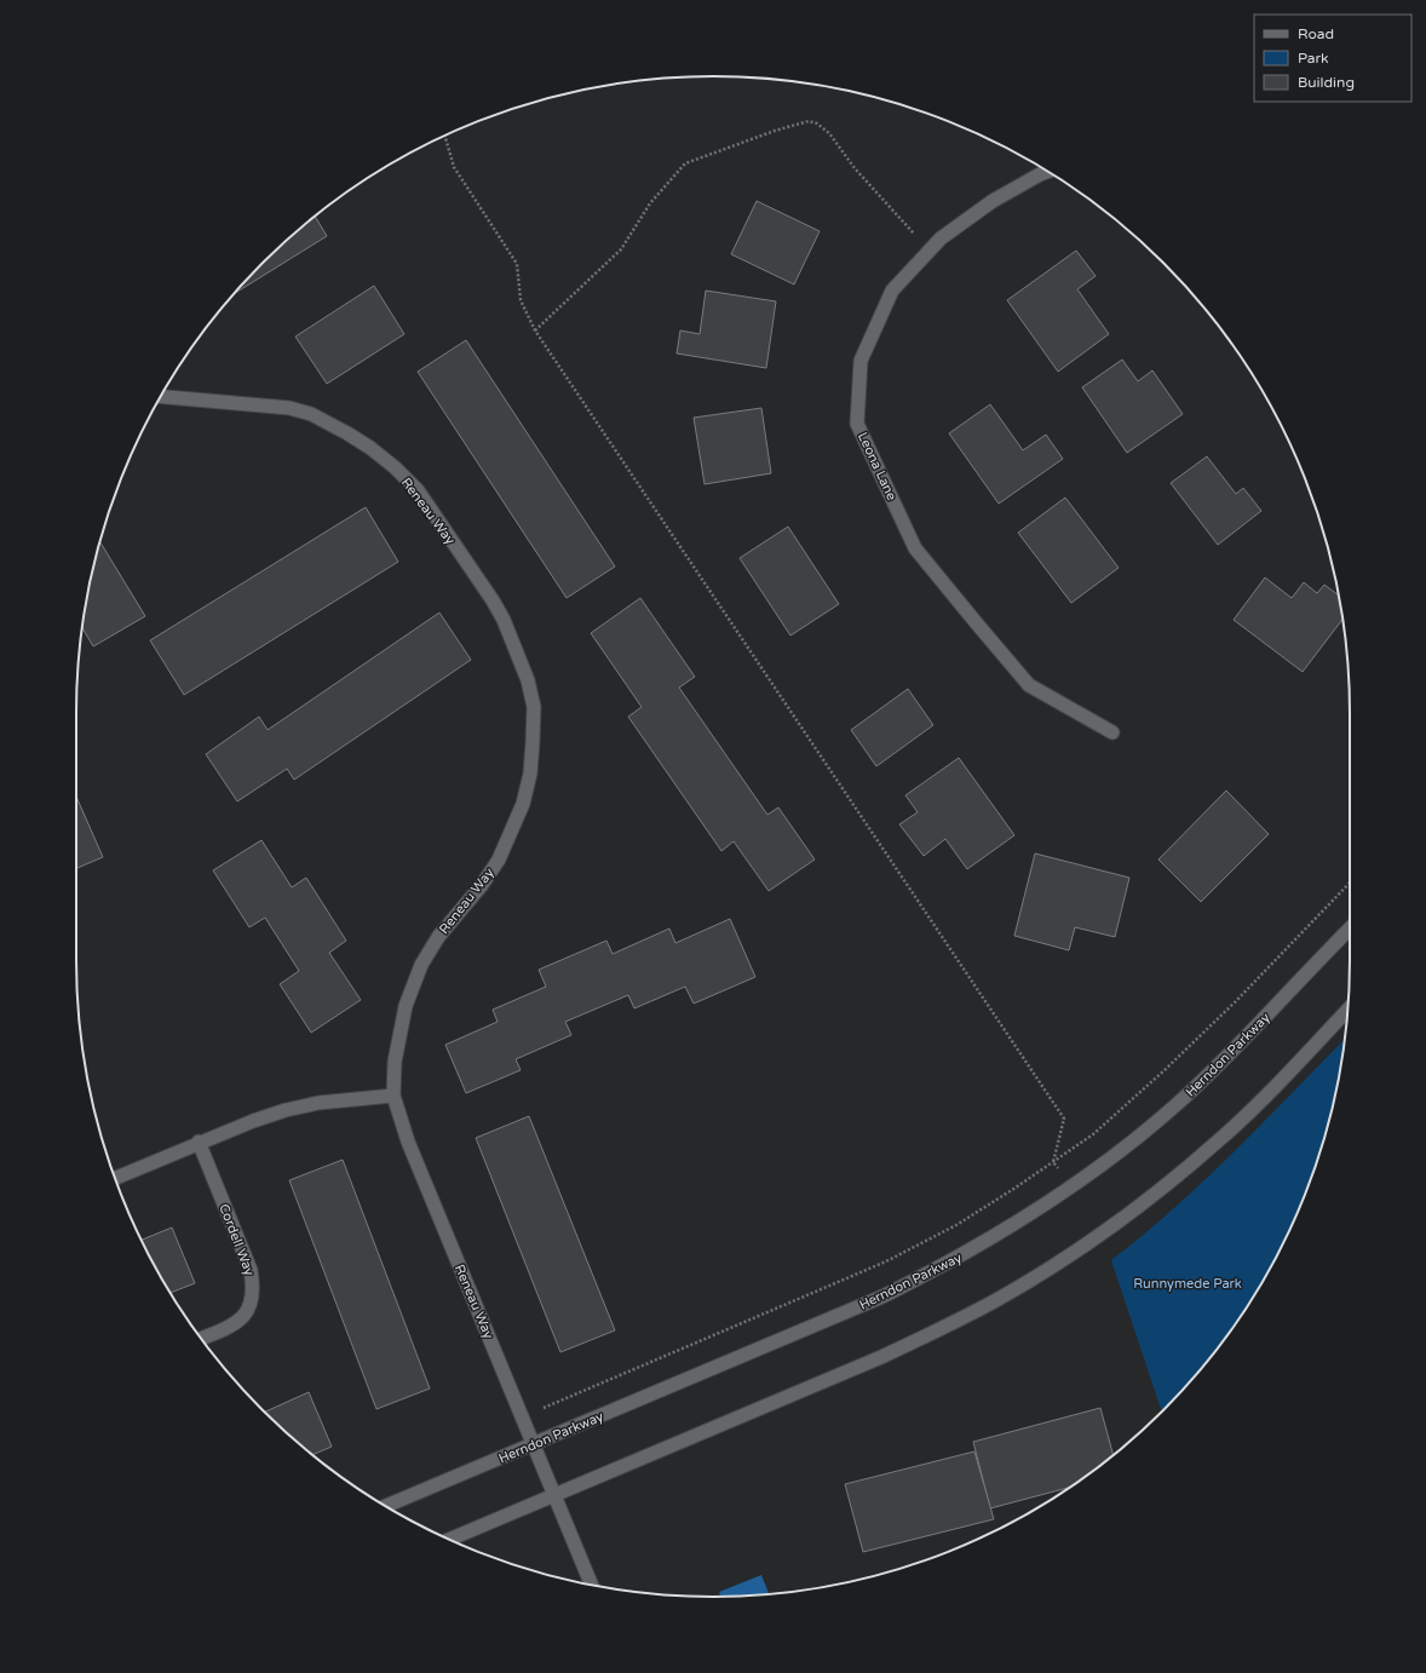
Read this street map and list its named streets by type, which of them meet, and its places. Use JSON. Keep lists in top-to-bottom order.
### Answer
{
  "streets": {
    "street": [
      "Leona Lane",
      "Reneau Way",
      "Herndon Parkway",
      "Cordell Way"
    ]
  },
  "crossings": [
    ["Reneau Way", "Herndon Parkway"]
  ],
  "parks": ["Runnymede Park"],
  "legend": ["Road", "Park", "Building"]
}
